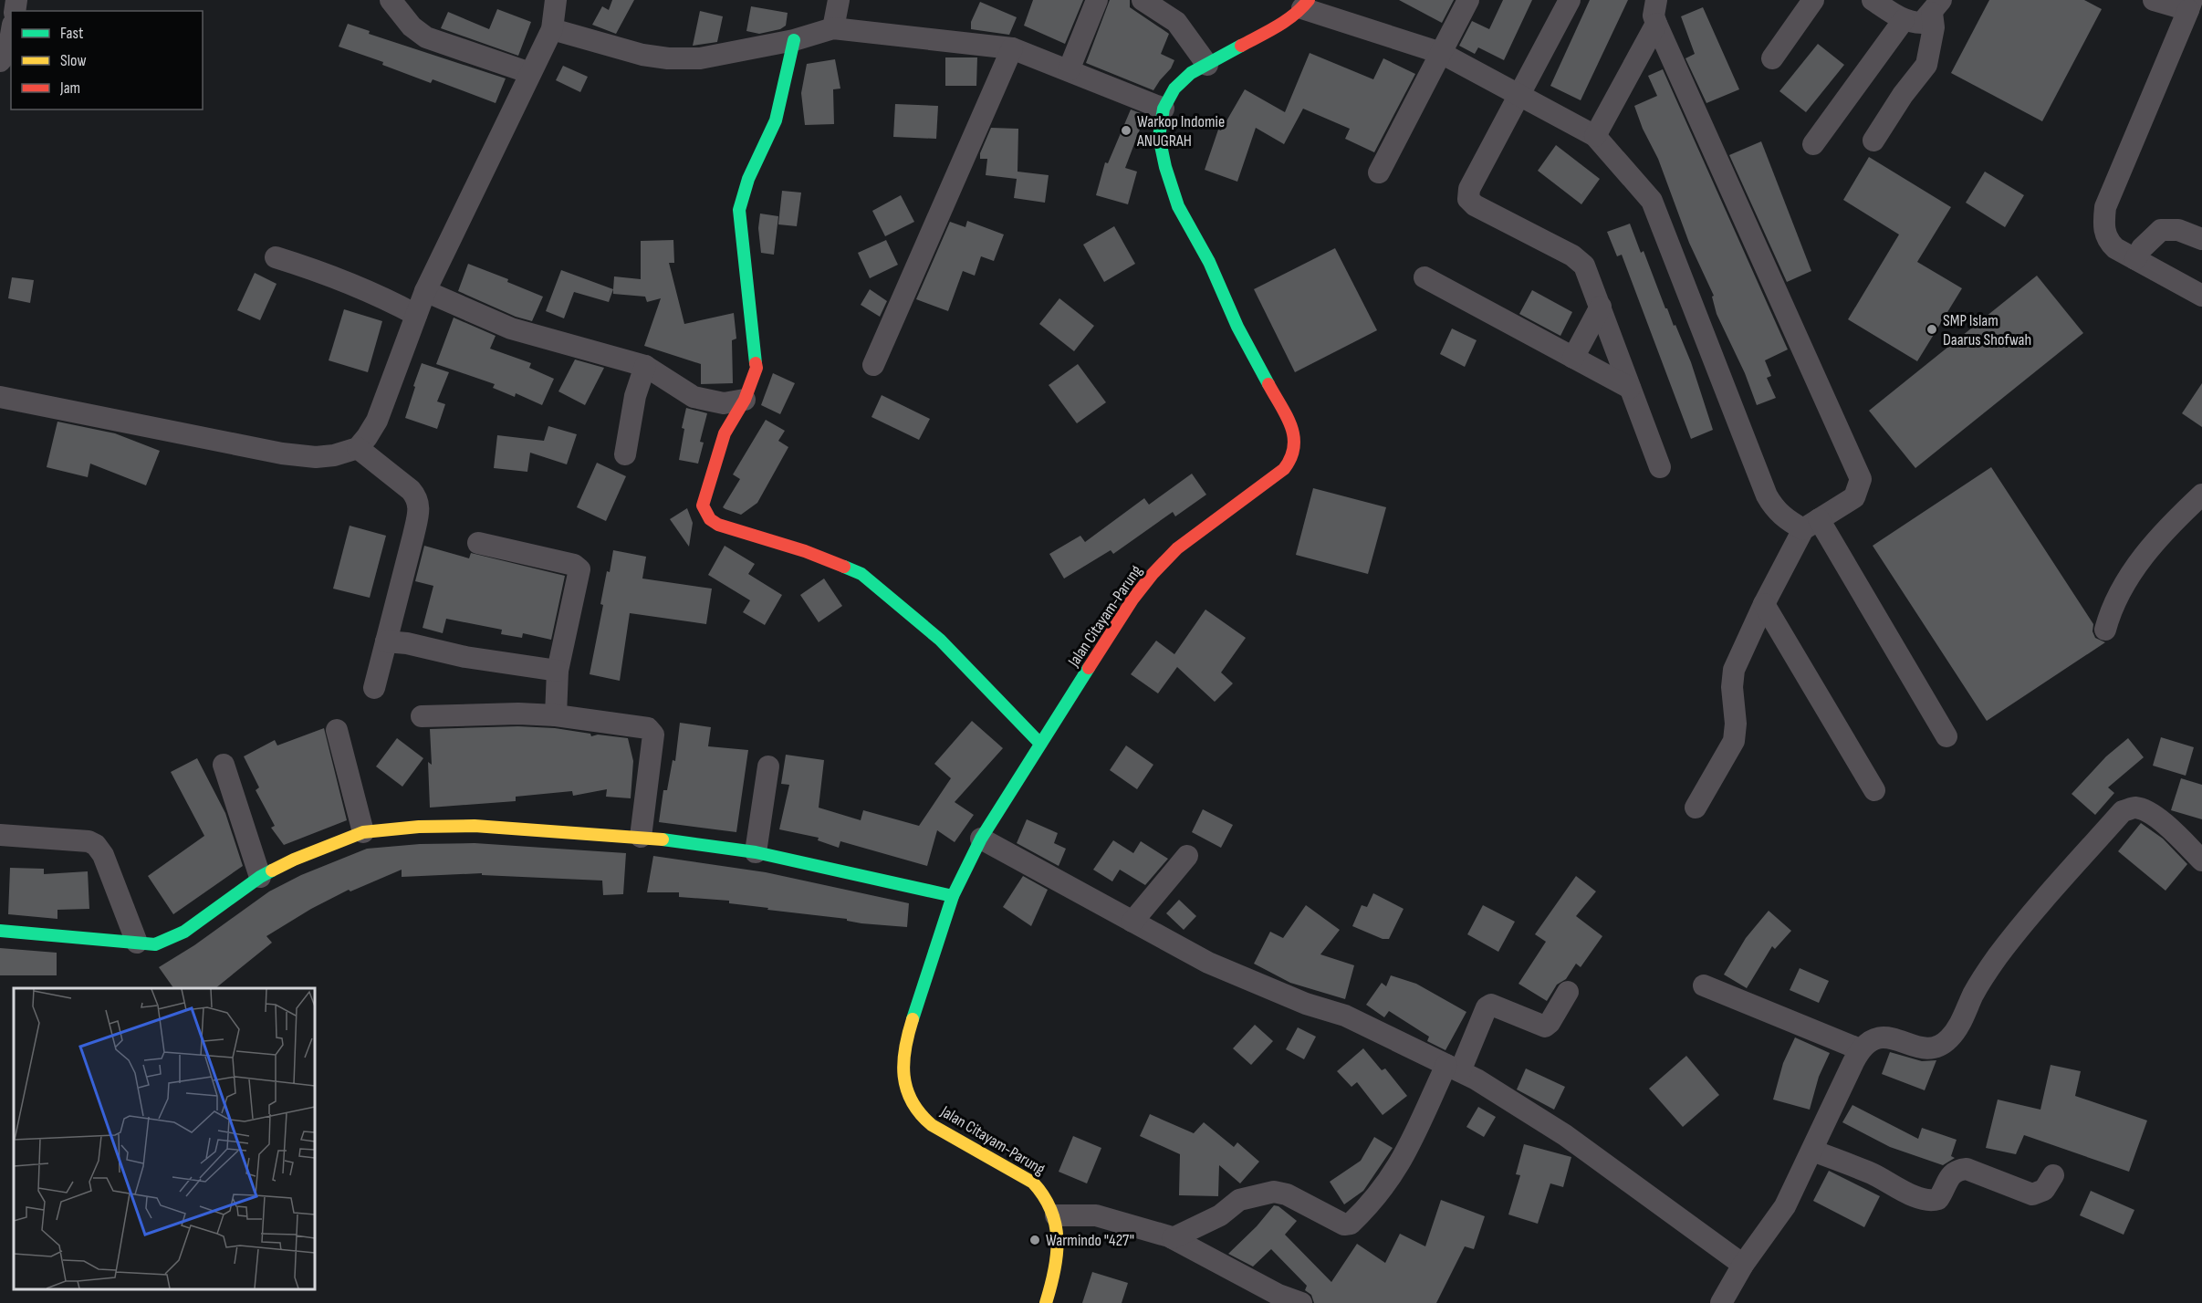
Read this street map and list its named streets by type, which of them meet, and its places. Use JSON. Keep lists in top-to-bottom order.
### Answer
{
  "streets": {
    "street": ["Jalan Citayam-Parung"]
  },
  "places": ["Warkop Indomie ANUGRAH", "SMP Islam Daarus Shofwah", "Warmindo \"427\""],
  "legend": ["Fast", "Slow", "Jam"]
}
